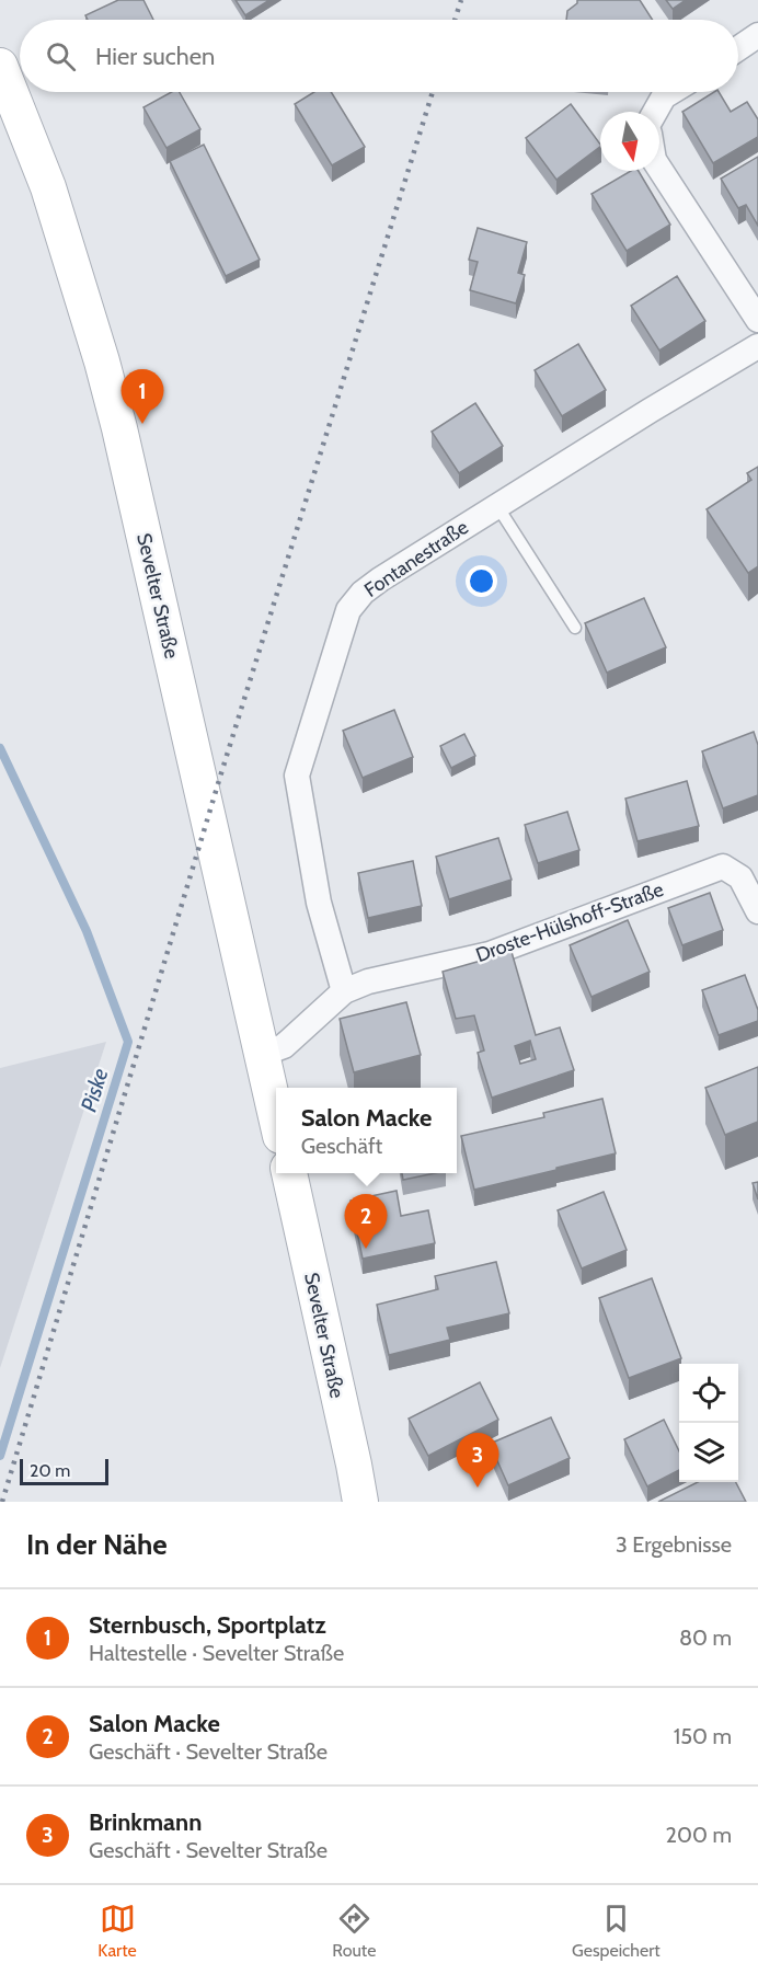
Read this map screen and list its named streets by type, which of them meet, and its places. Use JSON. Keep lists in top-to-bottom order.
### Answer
{
  "streets": {
    "street": ["Fontanestraße", "Sevelter Straße", "Droste-Hülshoff-Straße"]
  },
  "crossings": [
    ["Fontanestraße", "Droste-Hülshoff-Straße"],
    ["Sevelter Straße", "Droste-Hülshoff-Straße"]
  ],
  "water": ["Piske"],
  "scale_bar": "20 m",
  "north": "bottom",
  "page": {
    "search": "Hier suchen",
    "pins": ["1", "2", "3"],
    "popup": ["Salon Macke", "Geschäft"],
    "scale": "20 m",
    "heading": ["In der Nähe", "3 Ergebnisse"],
    "list": [
      {
        "mark": "1",
        "name": "Sternbusch, Sportplatz",
        "note": "Haltestelle · Sevelter Straße",
        "value": "80 m"
      },
      {
        "mark": "2",
        "name": "Salon Macke",
        "note": "Geschäft · Sevelter Straße",
        "value": "150 m"
      },
      {
        "mark": "3",
        "name": "Brinkmann",
        "note": "Geschäft · Sevelter Straße",
        "value": "200 m"
      }
    ],
    "nav": ["Karte", "Route", "Gespeichert"]
  }
}
